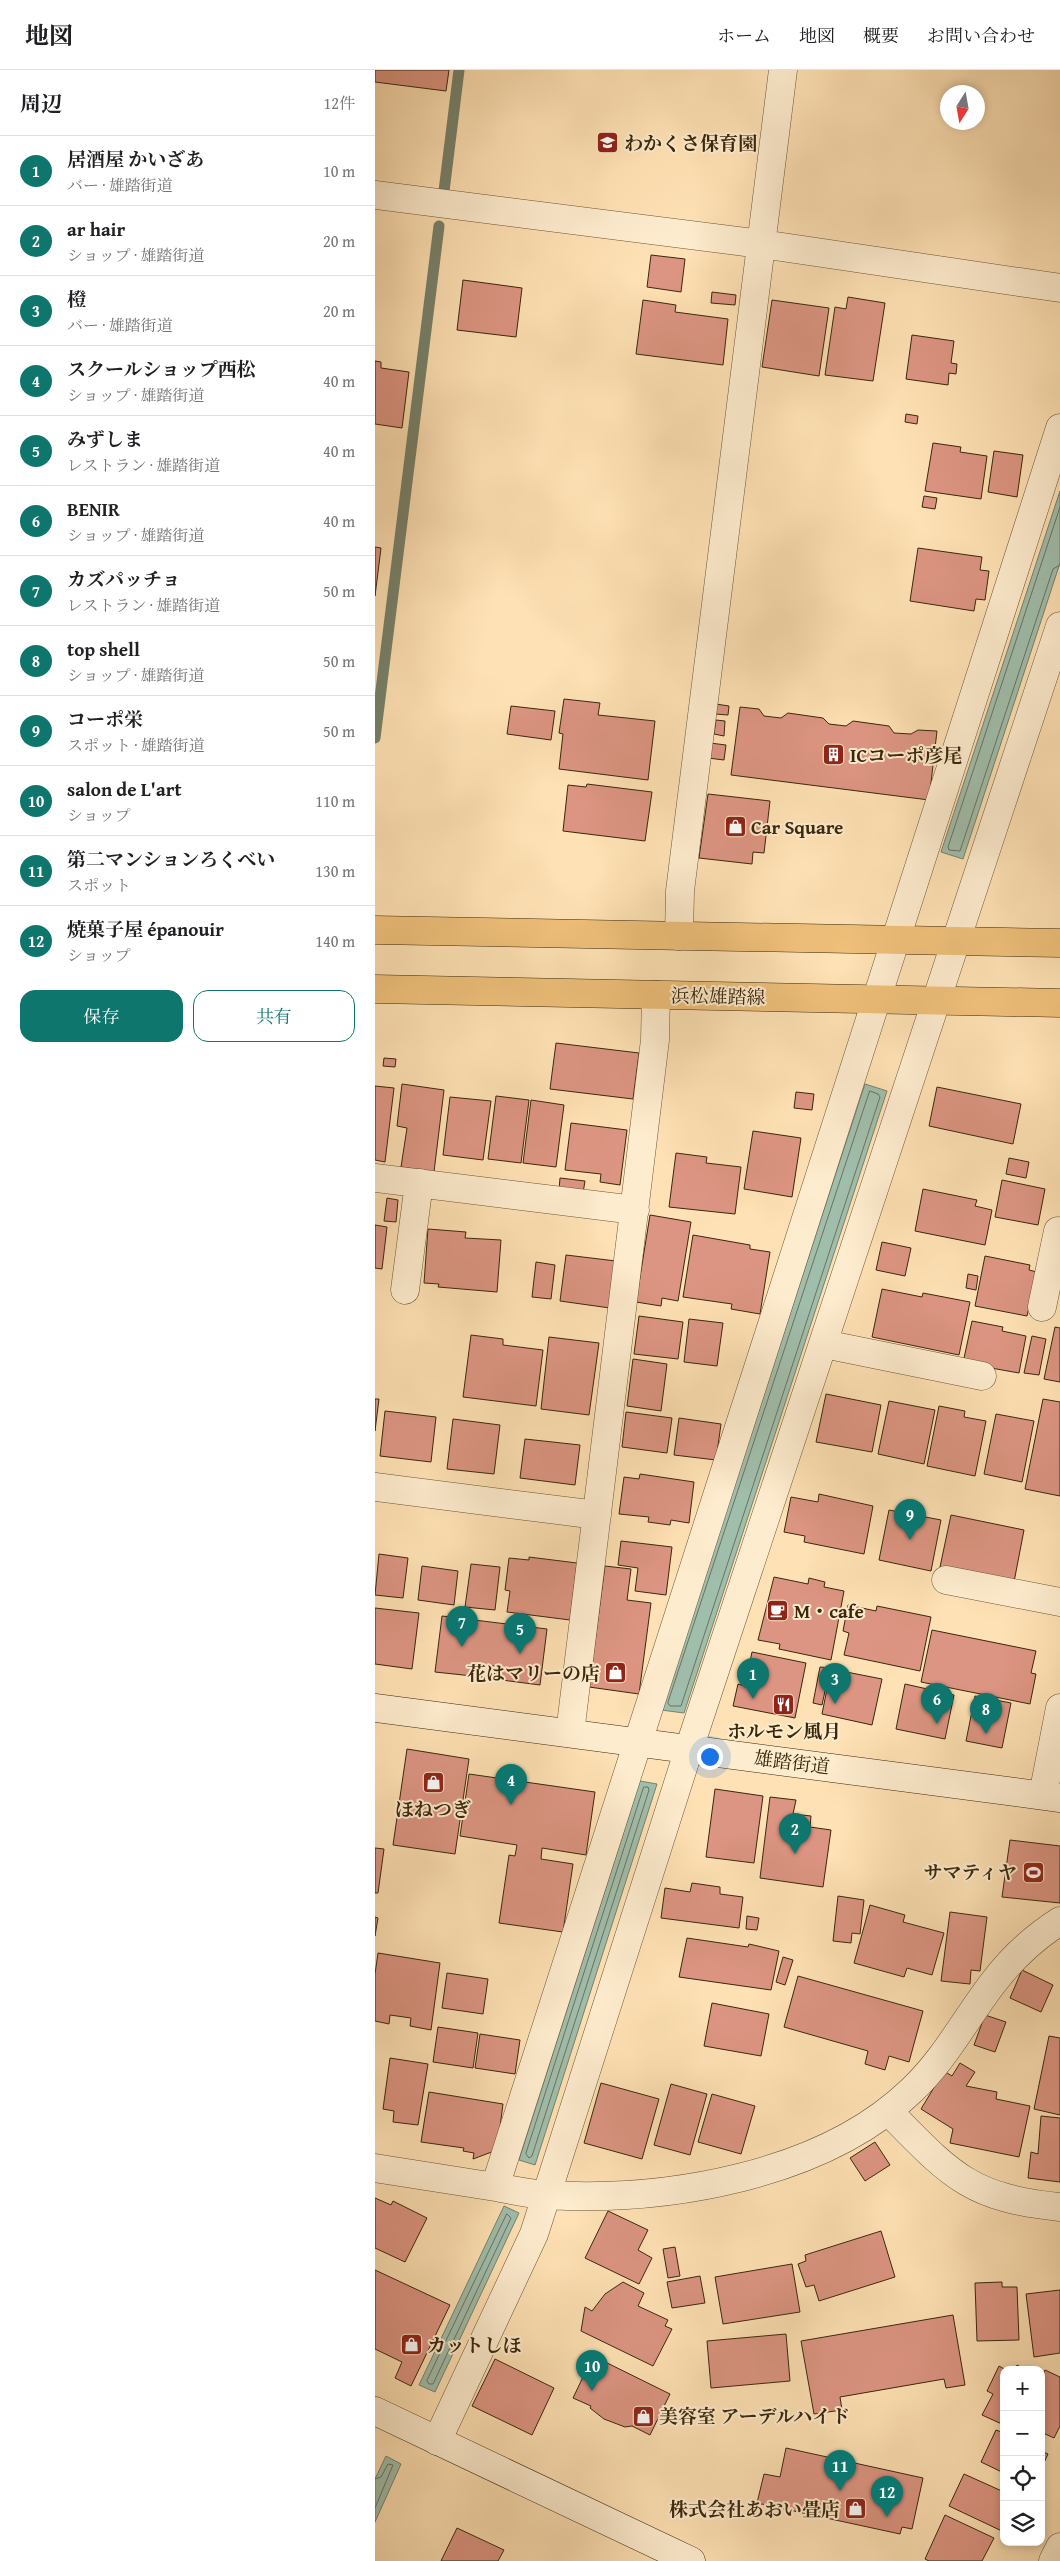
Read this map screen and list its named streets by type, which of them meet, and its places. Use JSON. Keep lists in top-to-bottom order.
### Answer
{
  "streets": {
    "main road": ["浜松雄踏線"],
    "street": ["雄踏街道"]
  },
  "places": {
    "school or university": ["わかくさ保育園"],
    "building": ["ICコーポ彦尾"],
    "shop": [
      "Car Square",
      "花はマリーの店",
      "ほねつぎ",
      "カットしほ",
      "美容室 アーデルハイド",
      "株式会社あおい畳店"
    ],
    "cafe": ["M・cafe"],
    "restaurant": ["ホルモン風月"],
    "sports": ["サマティヤ"]
  },
  "north": "bottom",
  "page": {
    "header": "地図",
    "nav": [
      "ホーム",
      "地図",
      "概要",
      "お問い合わせ"
    ],
    "heading": ["周辺", "12件"],
    "list": [
      {
        "mark": "1",
        "name": "居酒屋 かいざあ",
        "note": "バー · 雄踏街道",
        "value": "10 m"
      },
      {
        "mark": "2",
        "name": "ar hair",
        "note": "ショップ · 雄踏街道",
        "value": "20 m"
      },
      {
        "mark": "3",
        "name": "橙",
        "note": "バー · 雄踏街道",
        "value": "20 m"
      },
      {
        "mark": "4",
        "name": "スクールショップ西松",
        "note": "ショップ · 雄踏街道",
        "value": "40 m"
      },
      {
        "mark": "5",
        "name": "みずしま",
        "note": "レストラン · 雄踏街道",
        "value": "40 m"
      },
      {
        "mark": "6",
        "name": "BENIR",
        "note": "ショップ · 雄踏街道",
        "value": "40 m"
      },
      {
        "mark": "7",
        "name": "カズパッチョ",
        "note": "レストラン · 雄踏街道",
        "value": "50 m"
      },
      {
        "mark": "8",
        "name": "top shell",
        "note": "ショップ · 雄踏街道",
        "value": "50 m"
      },
      {
        "mark": "9",
        "name": "コーポ栄",
        "note": "スポット · 雄踏街道",
        "value": "50 m"
      },
      {
        "mark": "10",
        "name": "salon de L'art",
        "note": "ショップ",
        "value": "110 m"
      },
      {
        "mark": "11",
        "name": "第二マンションろくべい",
        "note": "スポット",
        "value": "130 m"
      },
      {
        "mark": "12",
        "name": "焼菓子屋 épanouir",
        "note": "ショップ",
        "value": "140 m"
      }
    ],
    "buttons": ["保存", "共有"],
    "pins": [
      "9",
      "7",
      "5",
      "1",
      "3",
      "6",
      "8",
      "4",
      "2",
      "10",
      "11",
      "12"
    ],
    "map_buttons": ["+", "−"]
  }
}
